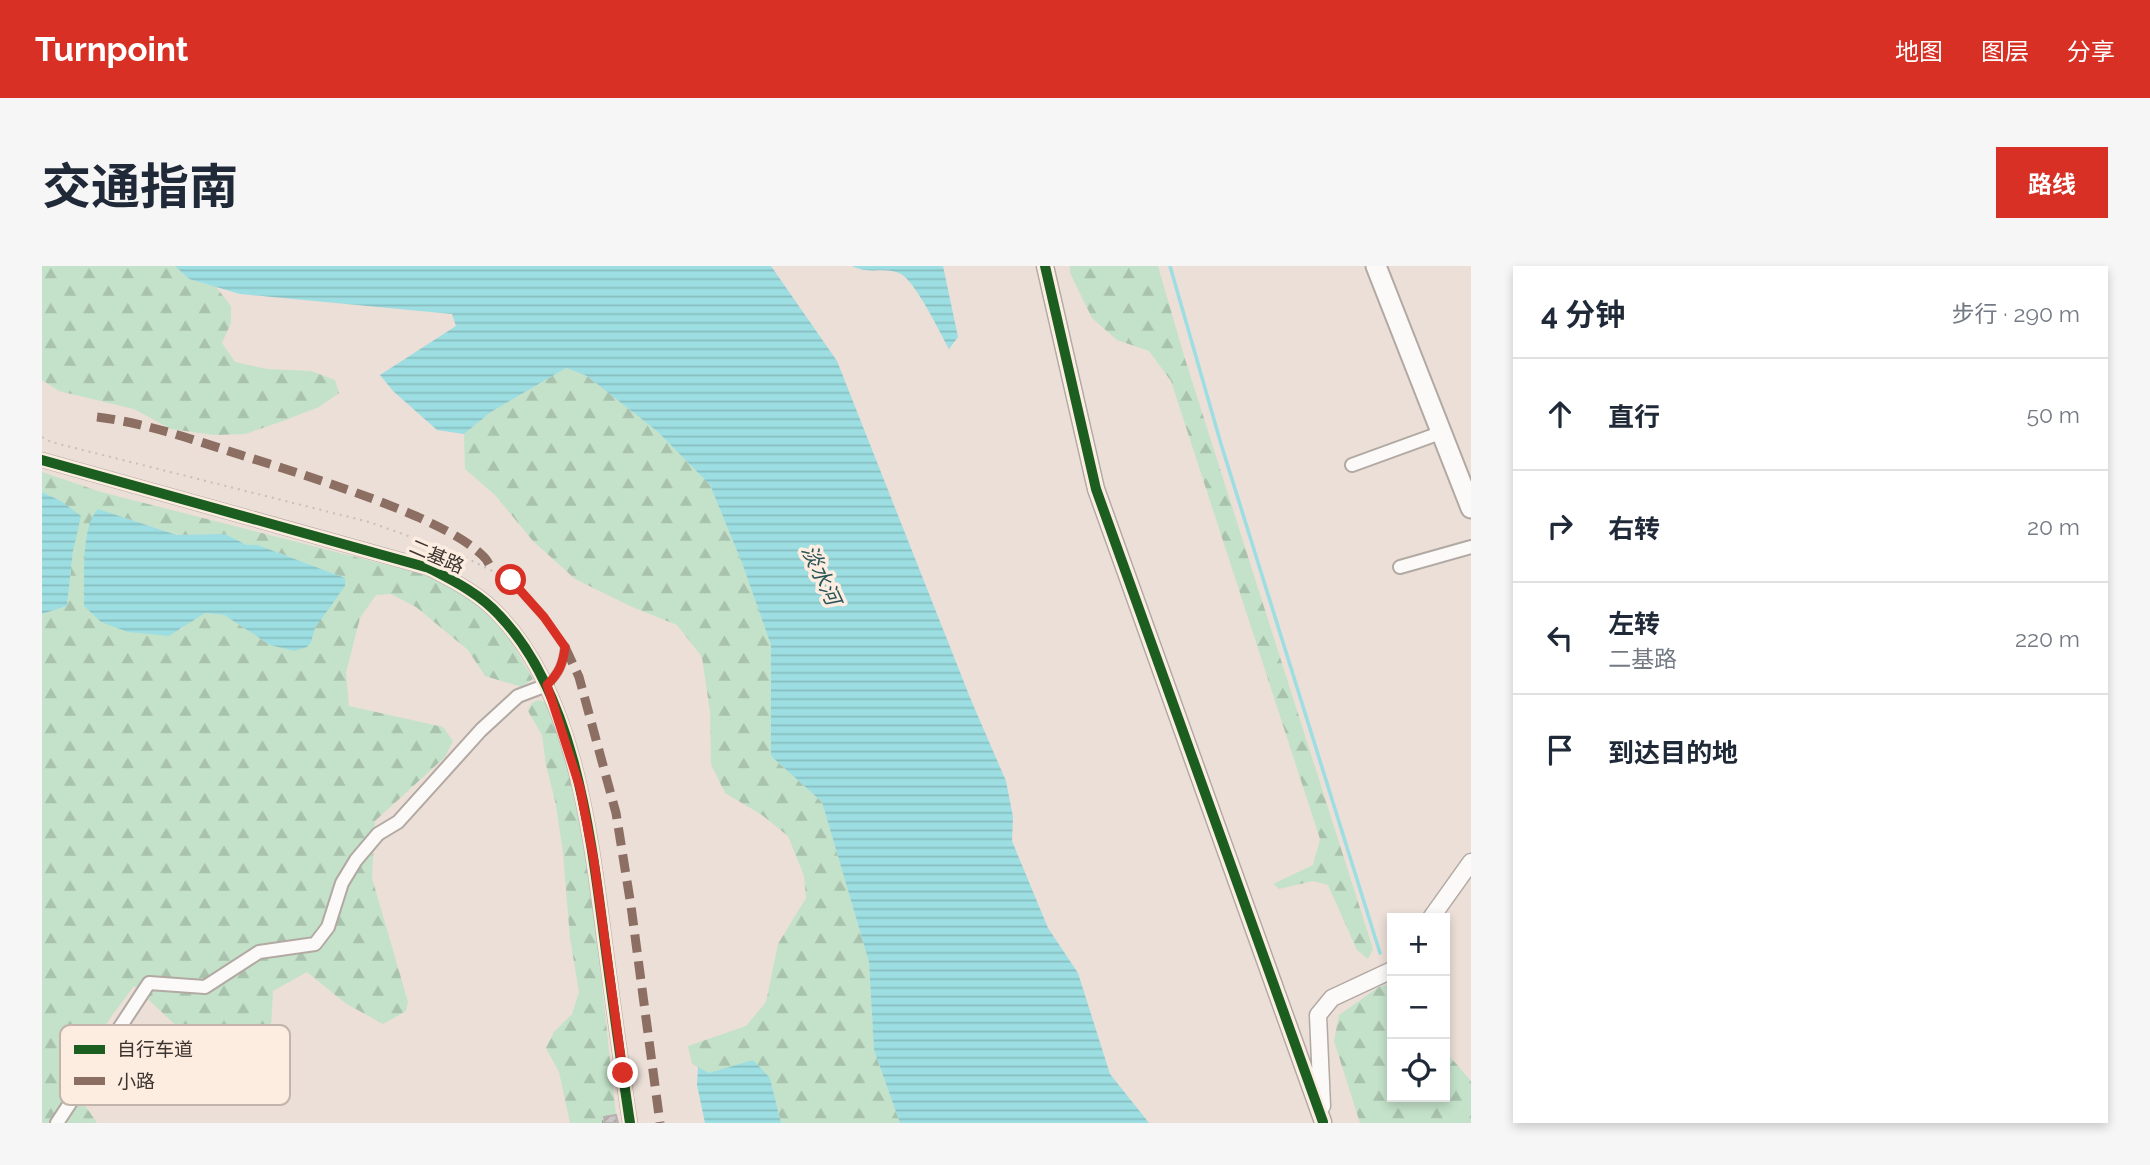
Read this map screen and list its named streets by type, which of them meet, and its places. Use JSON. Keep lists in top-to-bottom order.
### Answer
{
  "streets": {
    "street": ["二基路"]
  },
  "water": ["淡水河"],
  "legend": ["自行车道", "小路"],
  "page": {
    "header": "Turnpoint",
    "nav": ["地图", "图层", "分享"],
    "title": "交通指南",
    "buttons": "路线",
    "heading": ["4 分钟", "步行 · 290 m"],
    "list": [
      ["直行", "50 m"],
      ["右转", "20 m"],
      ["左转", "二基路", "220 m"],
      "到达目的地"
    ],
    "map_buttons": ["+", "−"]
  }
}
